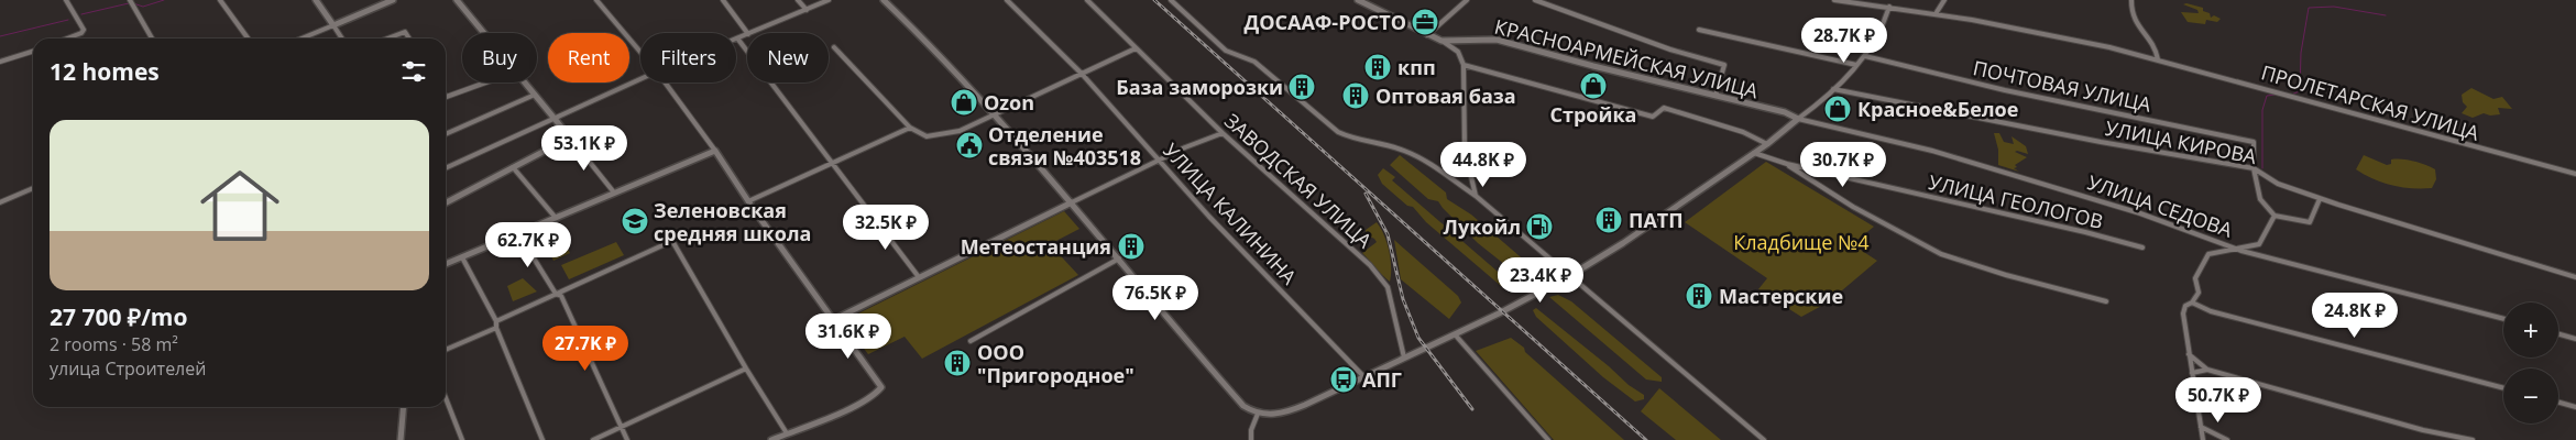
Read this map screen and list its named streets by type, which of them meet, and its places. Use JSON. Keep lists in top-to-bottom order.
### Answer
{
  "streets": {
    "street": [
      "КРАСНОАРМЕЙСКАЯ УЛИЦА",
      "ПОЧТОВАЯ УЛИЦА",
      "ПРОЛЕТАРСКАЯ УЛИЦА",
      "УЛИЦА КИРОВА",
      "ЗАВОДСКАЯ УЛИЦА",
      "УЛИЦА ГЕОЛОГОВ",
      "УЛИЦА СЕДОВА",
      "УЛИЦА КАЛИНИНА"
    ]
  },
  "crossings": [
    ["КРАСНОАРМЕЙСКАЯ УЛИЦА", "УЛИЦА СЕДОВА"],
    ["ПОЧТОВАЯ УЛИЦА", "УЛИЦА КИРОВА"]
  ],
  "parks": ["Кладбище №4"],
  "places": {
    "office": ["ДОСААФ-РОСТО"],
    "building": [
      "кпп",
      "База заморозки",
      "Оптовая база",
      "ПАТП",
      "Метеостанция",
      "Мастерские",
      "ООО \"Пригородное\""
    ],
    "shop": ["Стройка", "Ozon", "Красное&Белое"],
    "public building": ["Отделение связи №403518"],
    "school or university": ["Зеленовская средняя школа"],
    "fuel station": ["Лукойл"],
    "bus stop": ["АПГ"]
  },
  "page": {
    "price": [
      "28.7K ₽",
      "53.1K ₽",
      "44.8K ₽",
      "30.7K ₽",
      "32.5K ₽",
      "62.7K ₽",
      "23.4K ₽",
      "76.5K ₽",
      "24.8K ₽",
      "31.6K ₽",
      "27.7K ₽",
      "50.7K ₽"
    ],
    "chip": [
      "Buy",
      "Rent",
      "Filters",
      "New"
    ],
    "heading": "12 homes",
    "list": [
      {
        "name": "27 700 ₽/mo",
        "note": "2 rooms · 58 m² · улица Строителей"
      }
    ],
    "map_buttons": ["+", "−"]
  }
}
